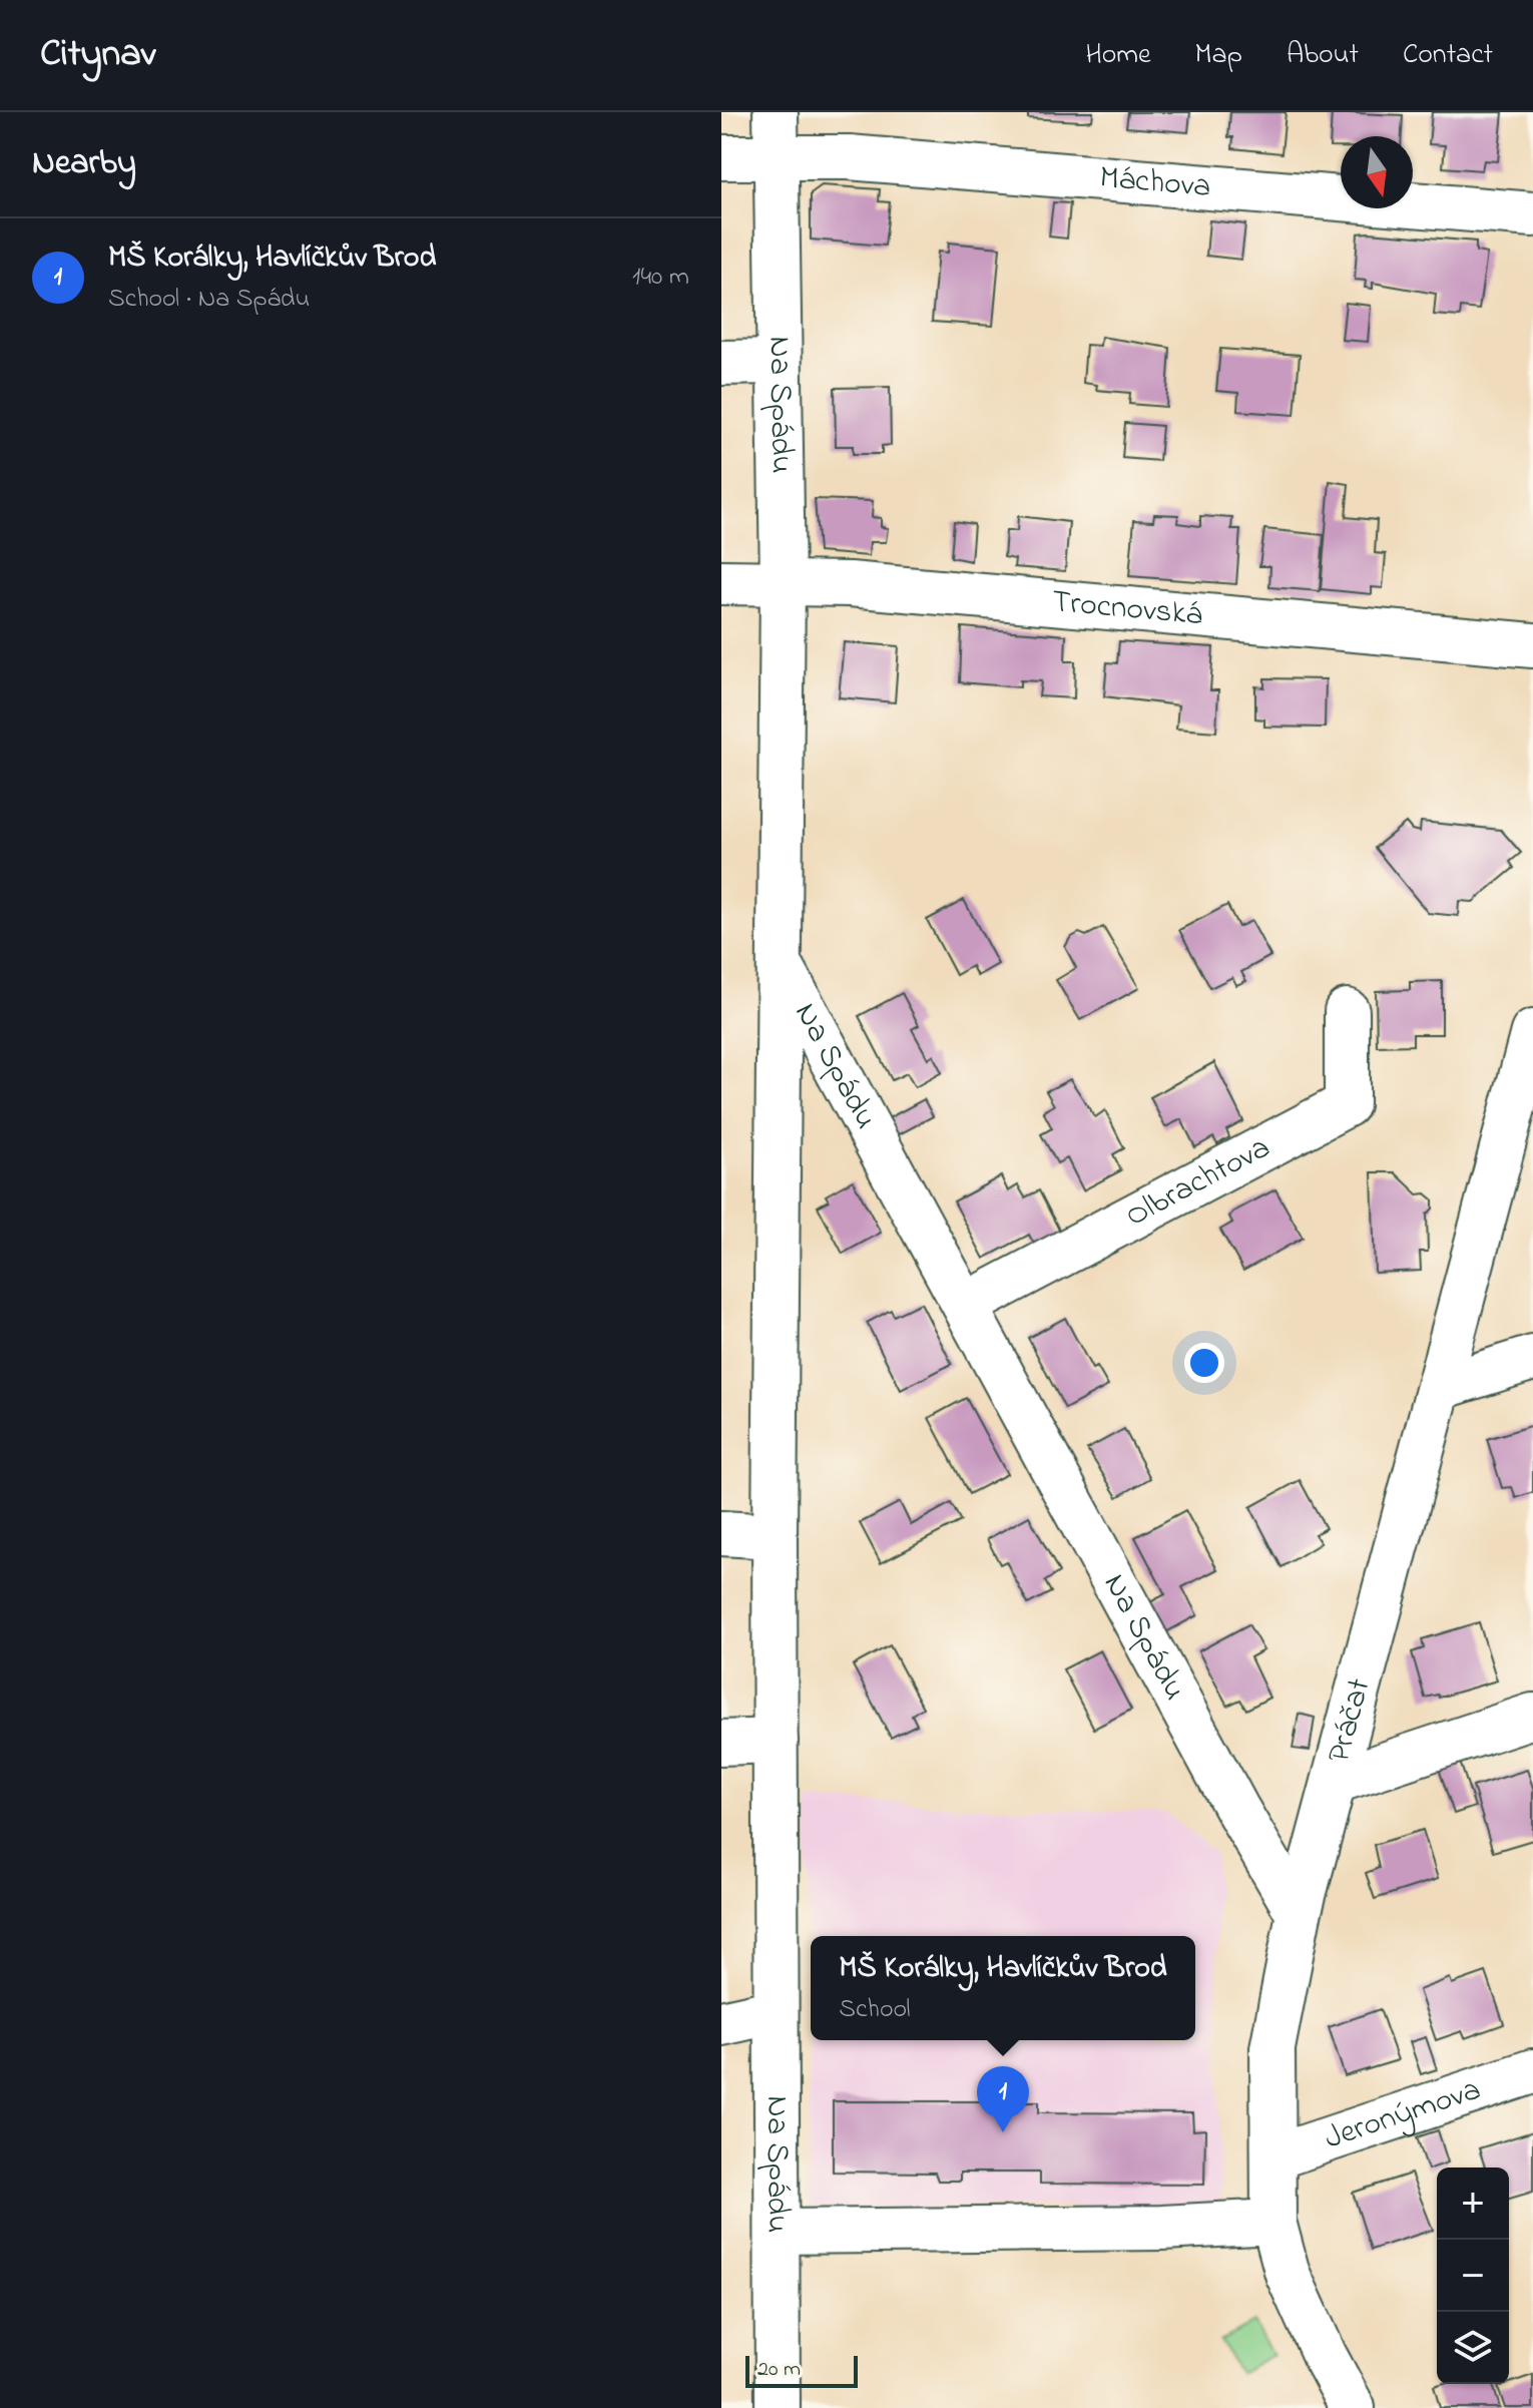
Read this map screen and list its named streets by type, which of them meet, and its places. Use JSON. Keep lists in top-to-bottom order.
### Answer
{
  "streets": {
    "street": [
      "Máchova",
      "Na Spádu",
      "Trocnovská",
      "Olbrachtova",
      "Práčat",
      "Jeronýmova"
    ]
  },
  "crossings": [
    ["Máchova", "Na Spádu"],
    ["Na Spádu", "Trocnovská"],
    ["Na Spádu", "Olbrachtova"],
    ["Na Spádu", "Práčat"],
    ["Práčat", "Jeronýmova"]
  ],
  "scale_bar": "20 m",
  "north": "bottom",
  "page": {
    "header": "Citynav",
    "nav": [
      "Home",
      "Map",
      "About",
      "Contact"
    ],
    "heading": "Nearby",
    "list": [
      {
        "mark": "1",
        "name": "MŠ Korálky, Havlíčkův Brod",
        "note": "School · Na Spádu",
        "value": "140 m"
      }
    ],
    "popup": ["MŠ Korálky, Havlíčkův Brod", "School"],
    "pins": "1",
    "map_buttons": ["+", "−"],
    "scale": "20 m"
  }
}
